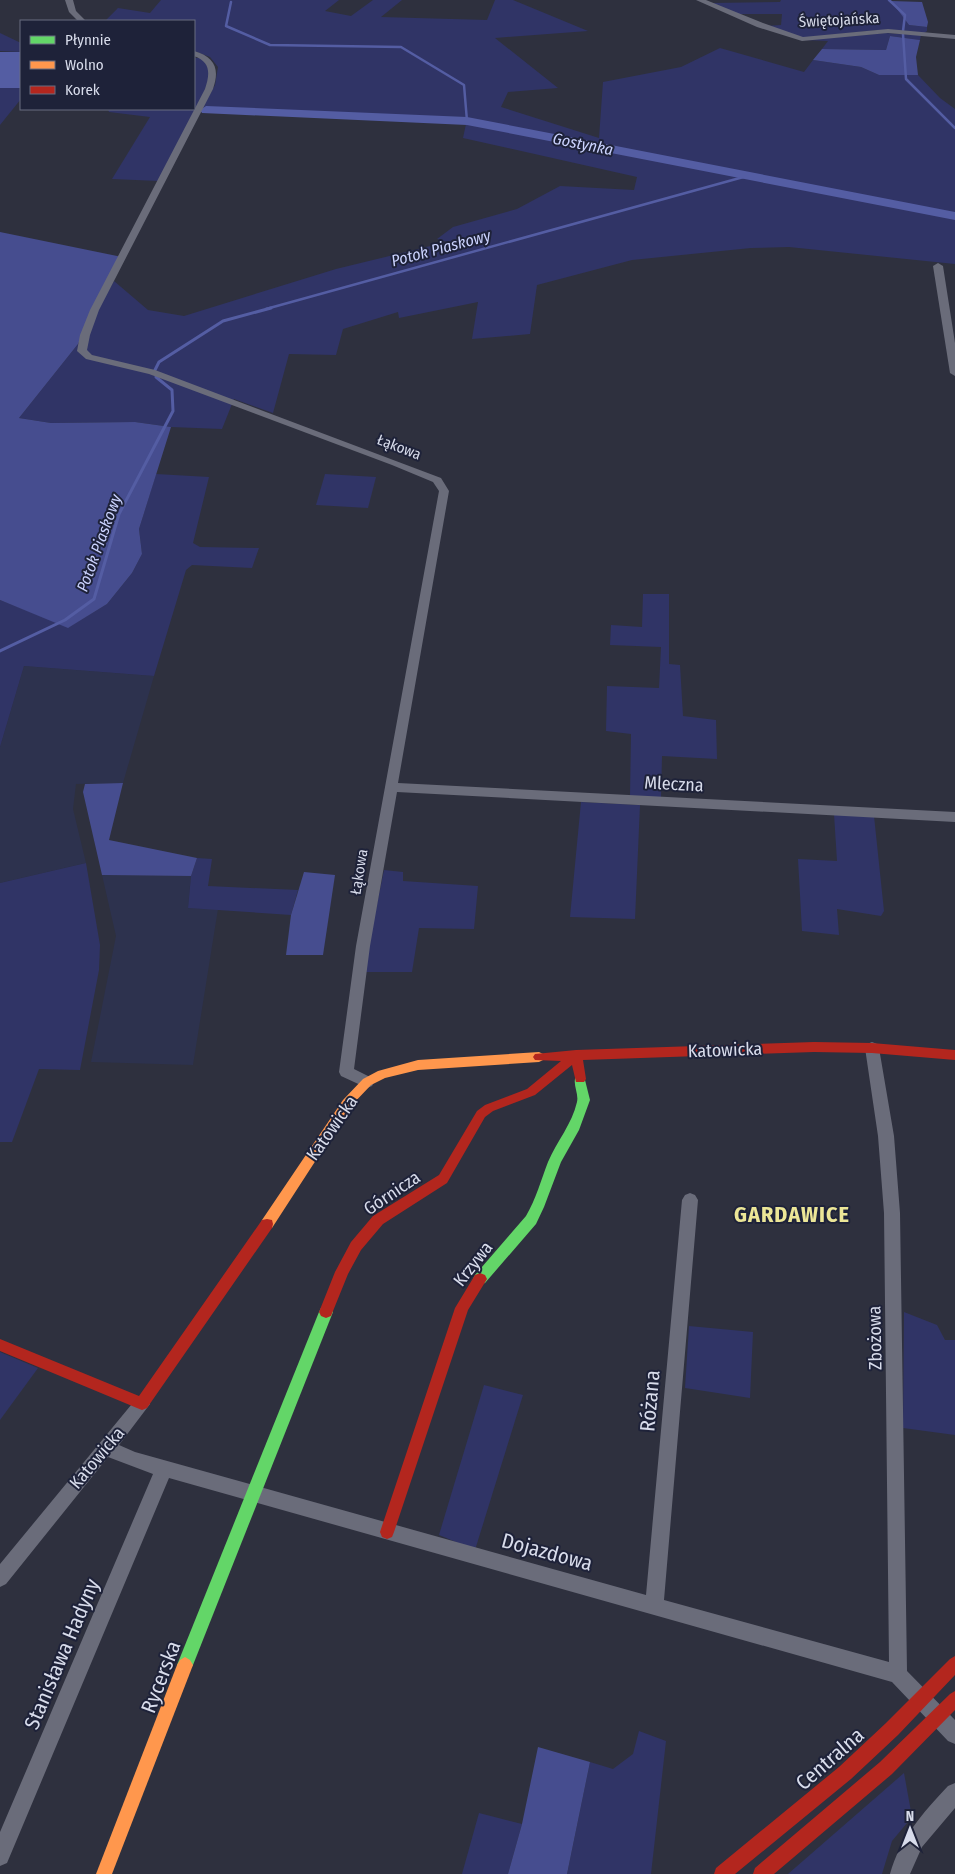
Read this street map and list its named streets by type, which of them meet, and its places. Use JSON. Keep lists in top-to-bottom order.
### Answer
{
  "streets": {
    "street": [
      "Świętojańska",
      "Łąkowa",
      "Mleczna",
      "Katowicka",
      "Górnicza",
      "Krzywa",
      "Zbożowa",
      "Różana",
      "Dojazdowa",
      "Stanisława Hadyny",
      "Rycerska",
      "Centralna"
    ]
  },
  "crossings": [
    ["Łąkowa", "Mleczna"],
    ["Łąkowa", "Katowicka"],
    ["Katowicka", "Górnicza"],
    ["Katowicka", "Krzywa"],
    ["Katowicka", "Zbożowa"],
    ["Katowicka", "Dojazdowa"],
    ["Górnicza", "Krzywa"],
    ["Górnicza", "Dojazdowa"],
    ["Górnicza", "Rycerska"],
    ["Krzywa", "Dojazdowa"],
    ["Zbożowa", "Dojazdowa"],
    ["Różana", "Dojazdowa"],
    ["Dojazdowa", "Stanisława Hadyny"],
    ["Dojazdowa", "Rycerska"]
  ],
  "districts": ["GARDAWICE"],
  "water": ["Gostynka", "Potok Piaskowy"],
  "legend": ["Płynnie", "Wolno", "Korek"],
  "north": "top"
}
